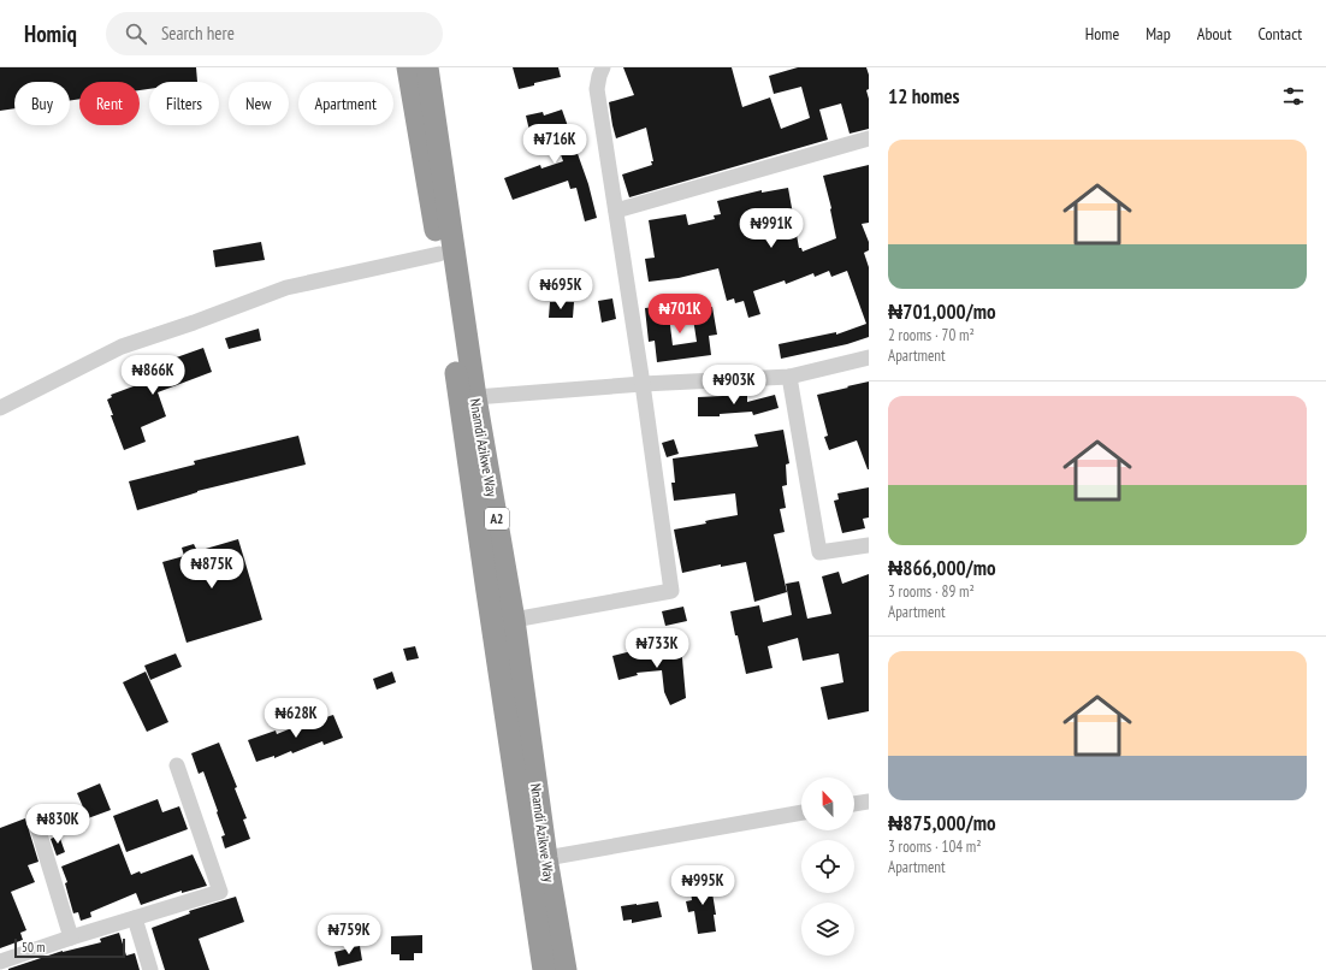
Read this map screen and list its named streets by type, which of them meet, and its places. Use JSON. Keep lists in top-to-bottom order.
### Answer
{
  "streets": {
    "highway": ["Nnamdi Azikwe Way", "A2"]
  },
  "scale_bar": "50 m",
  "north": "top",
  "page": {
    "header": "Homiq",
    "search": "Search here",
    "nav": [
      "Home",
      "Map",
      "About",
      "Contact"
    ],
    "heading": "12 homes",
    "chip": [
      "Buy",
      "Rent",
      "Filters",
      "New",
      "Apartment"
    ],
    "price": [
      "₦716K",
      "₦991K",
      "₦695K",
      "₦701K",
      "₦866K",
      "₦903K",
      "₦875K",
      "₦733K",
      "₦628K",
      "₦830K",
      "₦995K",
      "₦759K"
    ],
    "list": [
      {
        "name": "₦701,000/mo",
        "note": "2 rooms · 70 m² · Apartment"
      },
      {
        "name": "₦866,000/mo",
        "note": "3 rooms · 89 m² · Apartment"
      },
      {
        "name": "₦875,000/mo",
        "note": "3 rooms · 104 m² · Apartment"
      }
    ],
    "scale": "50 m"
  }
}
